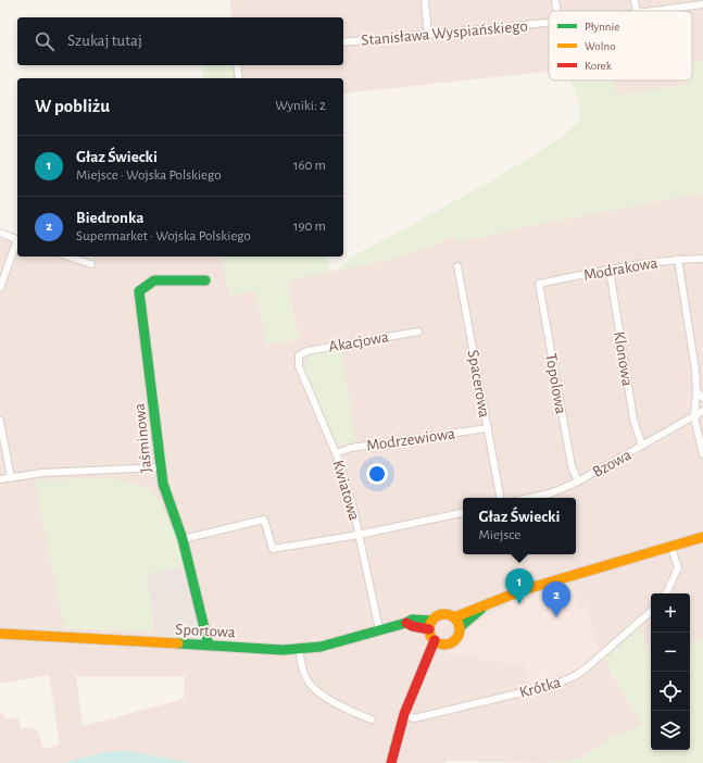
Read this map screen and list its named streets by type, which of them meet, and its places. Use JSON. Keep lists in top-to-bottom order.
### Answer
{
  "streets": {
    "street": [
      "Stanisława Wyspiańskiego",
      "Modrakowa",
      "Akacjowa",
      "Klonowa",
      "Spacerowa",
      "Topolowa",
      "Jaśminowa",
      "Modrzewiowa",
      "Bzowa",
      "Kwiatowa",
      "Sportowa",
      "Krótka"
    ]
  },
  "crossings": [
    ["Modrakowa", "Klonowa"],
    ["Modrakowa", "Topolowa"],
    ["Akacjowa", "Kwiatowa"],
    ["Klonowa", "Bzowa"],
    ["Spacerowa", "Modrzewiowa"],
    ["Topolowa", "Bzowa"],
    ["Jaśminowa", "Sportowa"],
    ["Modrzewiowa", "Kwiatowa"],
    ["Kwiatowa", "Sportowa"]
  ],
  "legend": ["Płynnie", "Wolno", "Korek"],
  "page": {
    "search": "Szukaj tutaj",
    "heading": ["W pobliżu", "Wyniki: 2"],
    "list": [
      {
        "mark": "1",
        "name": "Głaz Świecki",
        "note": "Miejsce · Wojska Polskiego",
        "value": "160 m"
      },
      {
        "mark": "2",
        "name": "Biedronka",
        "note": "Supermarket · Wojska Polskiego",
        "value": "190 m"
      }
    ],
    "popup": ["Głaz Świecki", "Miejsce"],
    "pins": ["1", "2"],
    "map_buttons": ["+", "−"]
  }
}
